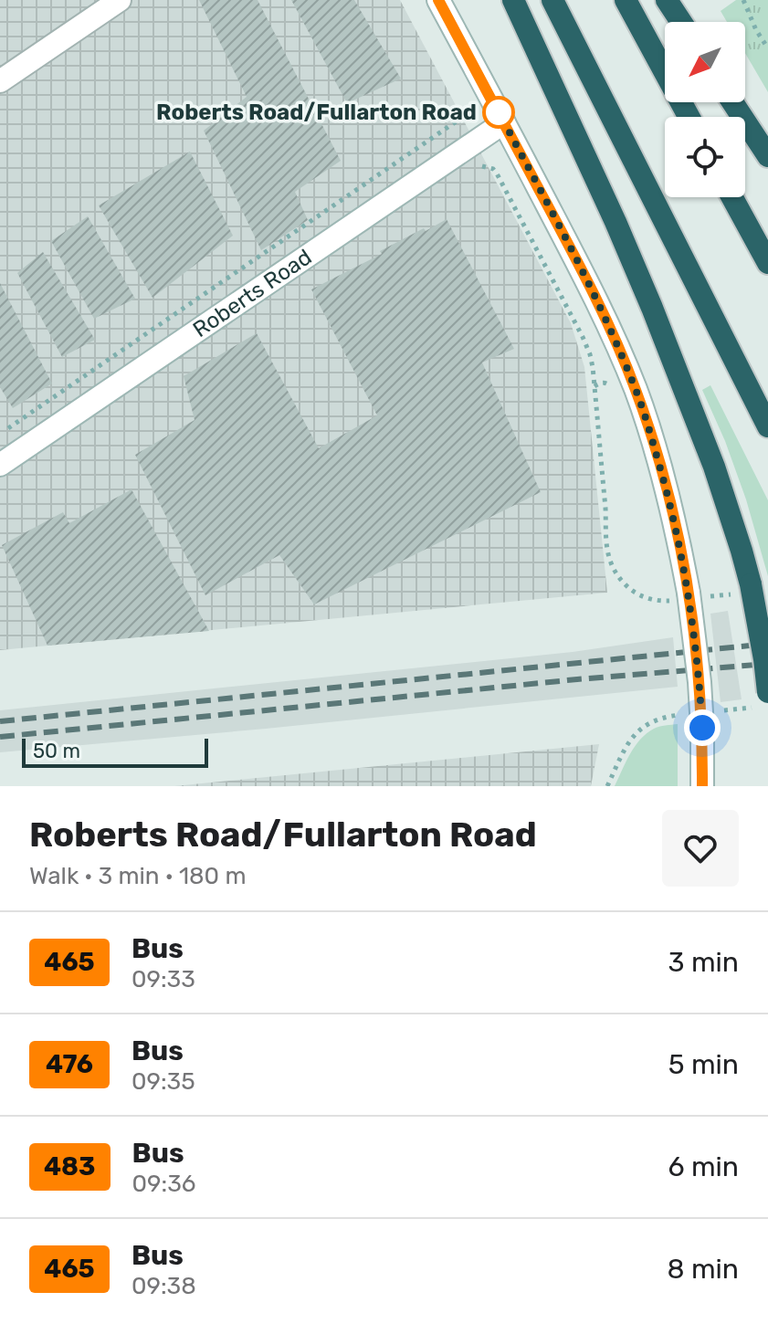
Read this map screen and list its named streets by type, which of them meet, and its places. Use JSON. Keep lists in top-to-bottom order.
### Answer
{
  "streets": {
    "main road": ["Roberts Road"]
  },
  "places": ["Roberts Road/Fullarton Road"],
  "lines": ["bus line 465"],
  "scale_bar": "50 m",
  "north": "bottom left",
  "page": {
    "scale": "50 m",
    "heading": ["Roberts Road/Fullarton Road", "Walk · 3 min · 180 m"],
    "list": [
      {
        "mark": "465",
        "name": "Bus",
        "note": "09:33",
        "value": "3 min"
      },
      {
        "mark": "476",
        "name": "Bus",
        "note": "09:35",
        "value": "5 min"
      },
      {
        "mark": "483",
        "name": "Bus",
        "note": "09:36",
        "value": "6 min"
      },
      {
        "mark": "465",
        "name": "Bus",
        "note": "09:38",
        "value": "8 min"
      }
    ]
  }
}
